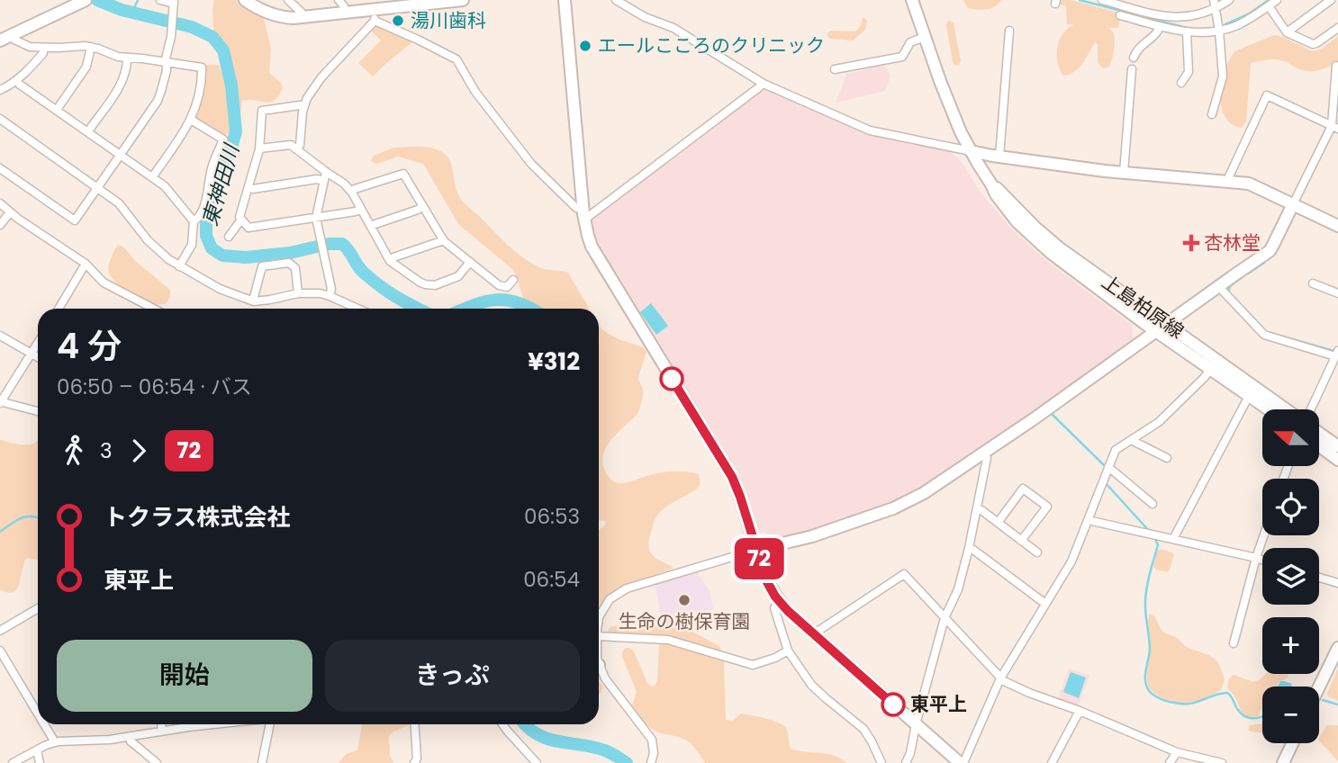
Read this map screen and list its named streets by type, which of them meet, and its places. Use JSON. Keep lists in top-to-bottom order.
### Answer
{
  "streets": {
    "street": ["上島柏原線"]
  },
  "water": ["東神田川"],
  "places": {
    "other": [
      "湯川歯科",
      "エールこころのクリニック",
      "生命の樹保育園",
      "東平上"
    ],
    "health": ["杏林堂"]
  },
  "lines": ["bus line 72"],
  "north": "left",
  "page": {
    "on_map": "72",
    "heading": ["4 分", "06:50 – 06:54 · バス", "¥312"],
    "map_buttons": ["+", "−"],
    "legs": ["3", "72"],
    "list": [
      {
        "name": "トクラス株式会社",
        "value": "06:53"
      },
      {
        "name": "東平上",
        "value": "06:54"
      }
    ],
    "buttons": ["開始", "きっぷ"]
  }
}
